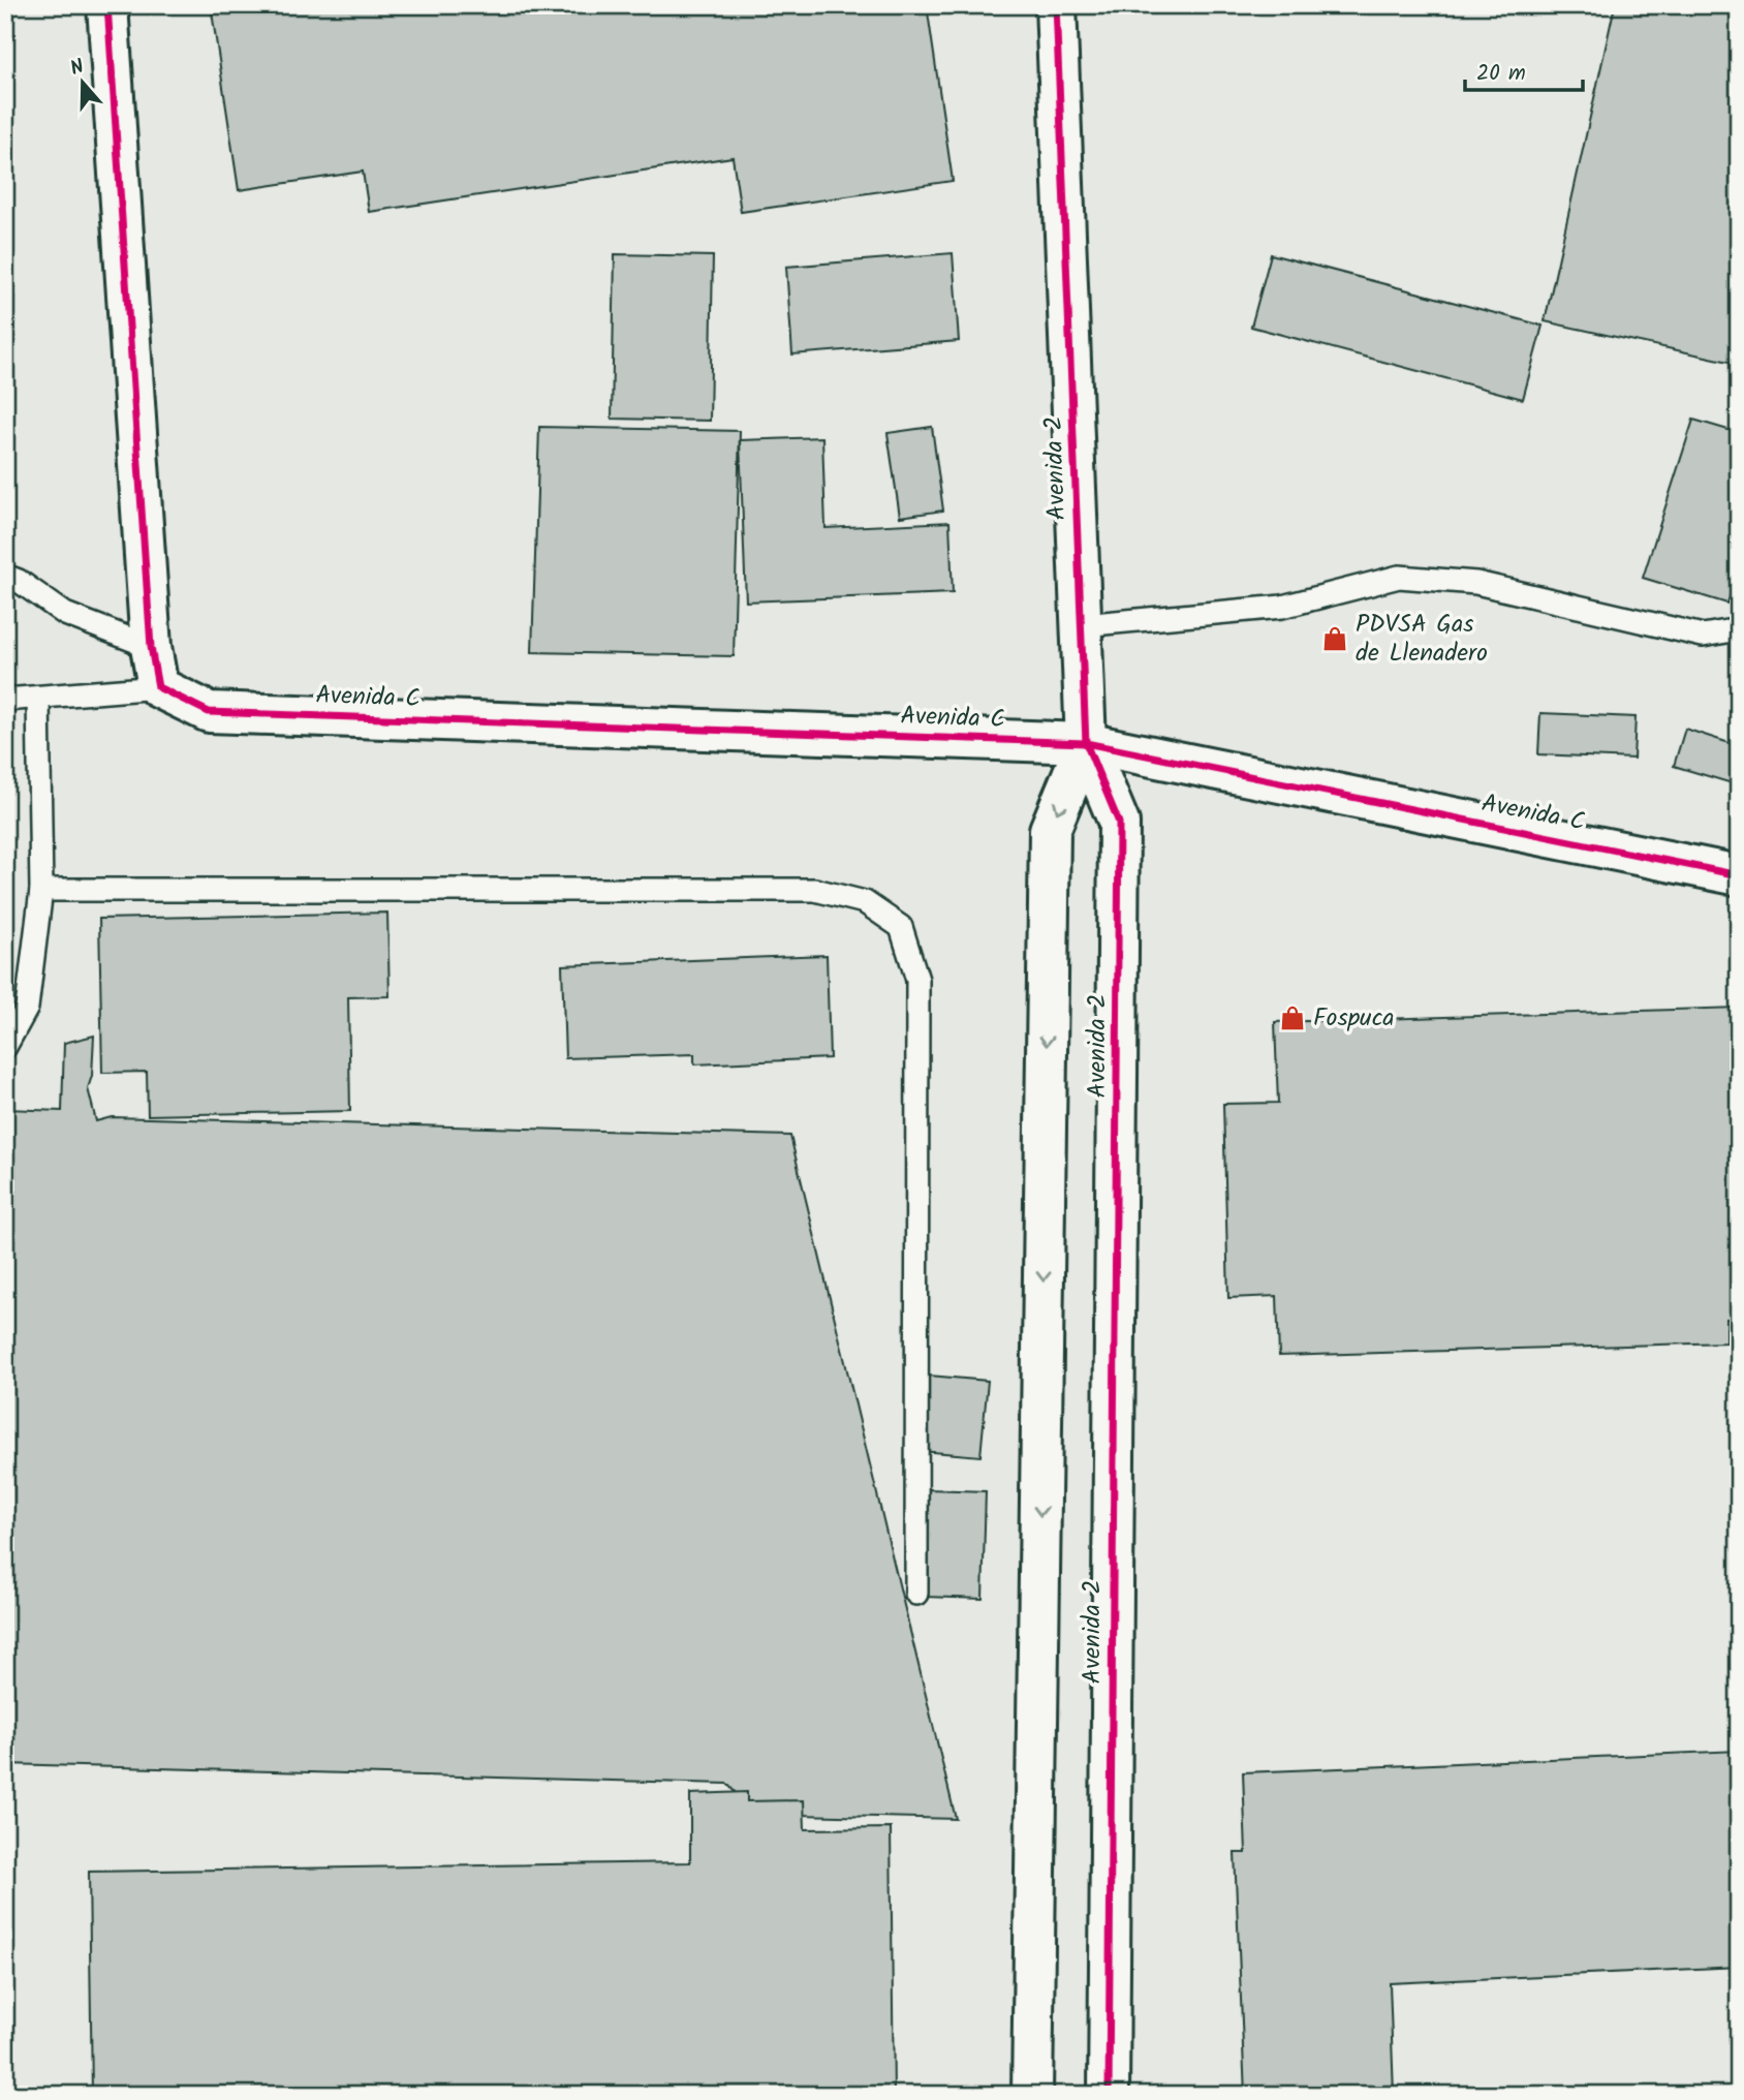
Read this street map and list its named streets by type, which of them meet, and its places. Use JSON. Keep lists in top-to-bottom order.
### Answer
{
  "streets": {
    "street": ["Avenida 2", "Avenida C"]
  },
  "crossings": [
    ["Avenida 2", "Avenida C"]
  ],
  "places": {
    "shop": ["PDVSA Gas de Llenadero", "Fospuca"]
  },
  "scale_bar": "20 m",
  "north": "top"
}
